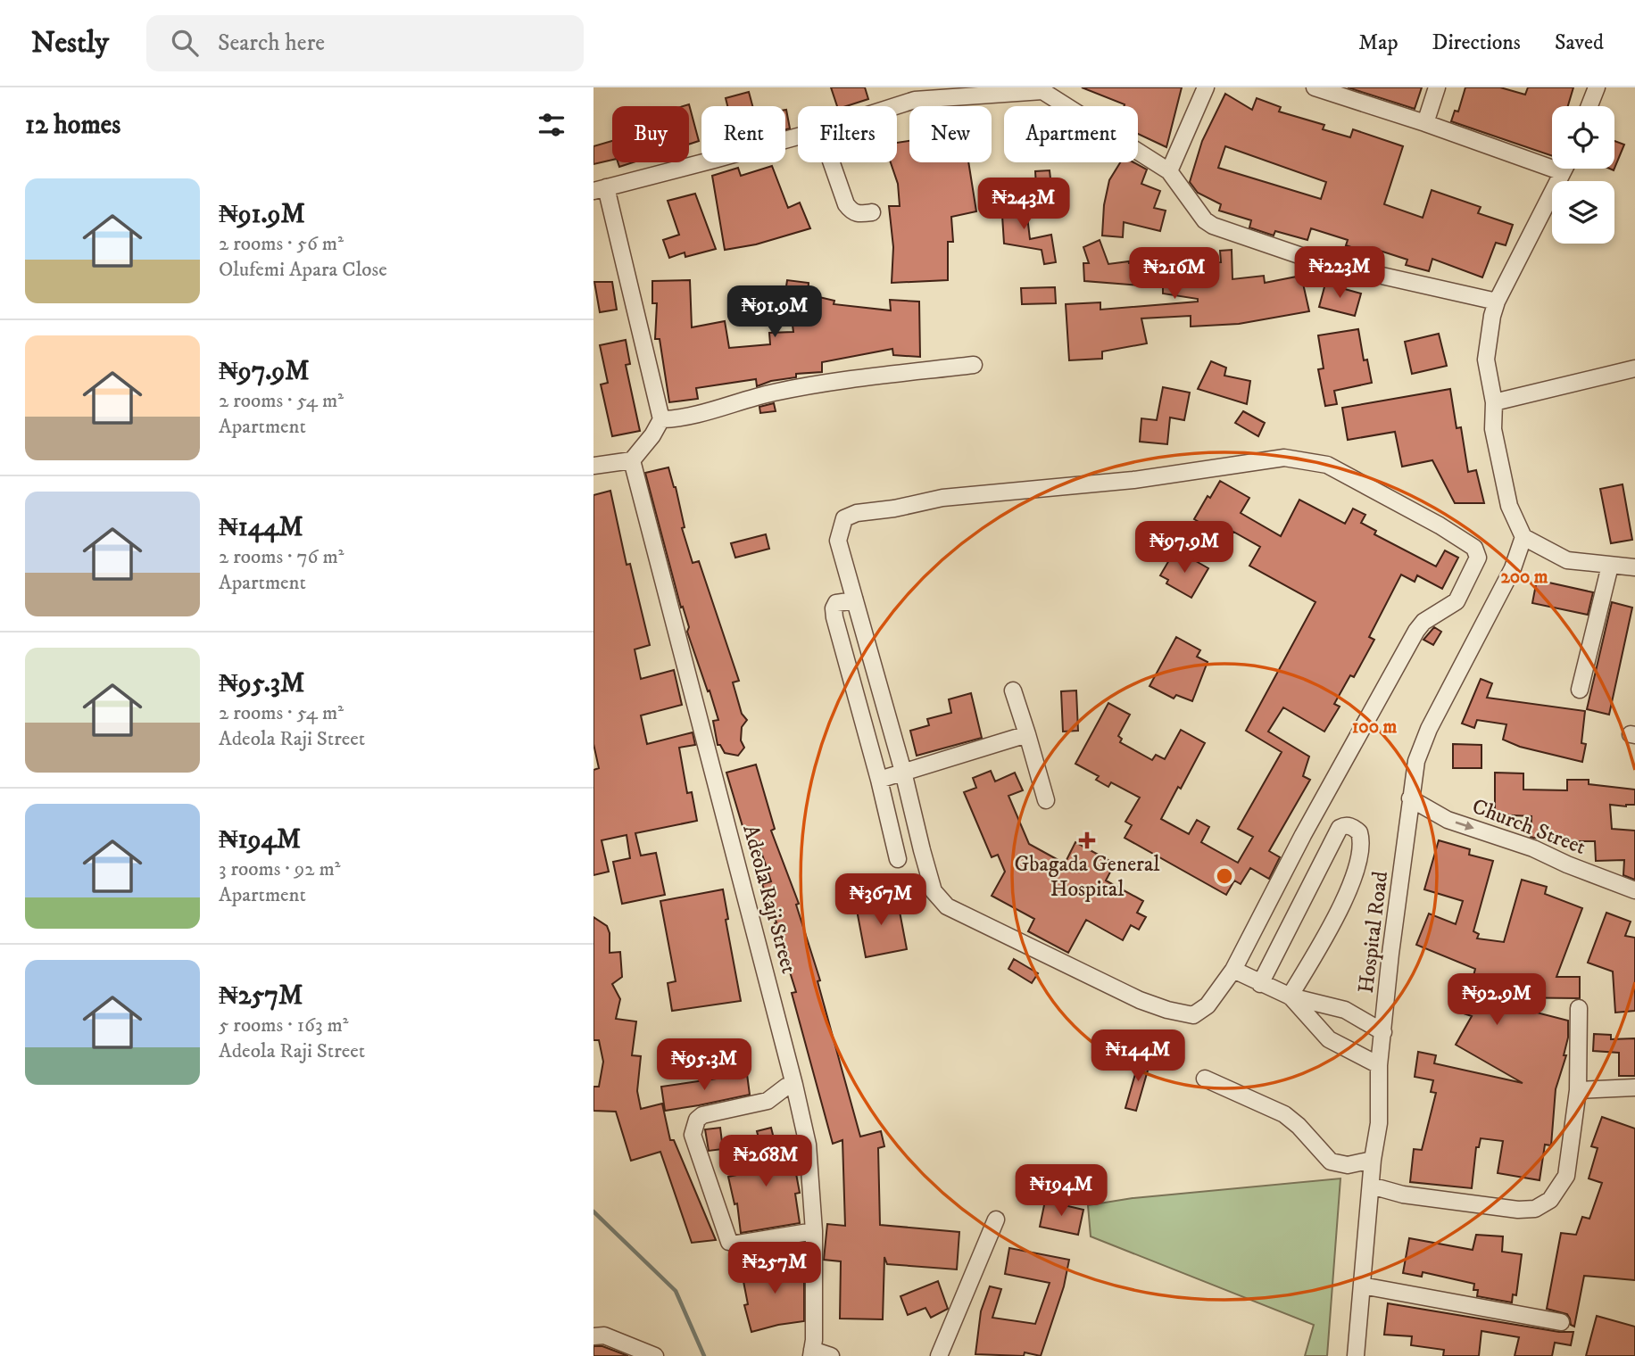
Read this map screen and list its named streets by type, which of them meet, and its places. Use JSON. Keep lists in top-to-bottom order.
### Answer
{
  "streets": {
    "street": ["Church Street", "Adeola Raji Street", "Hospital Road"]
  },
  "crossings": [
    ["Church Street", "Hospital Road"]
  ],
  "one_way": ["Church Street"],
  "places": {
    "health": ["Gbagada General Hospital"]
  },
  "page": {
    "header": "Nestly",
    "search": "Search here",
    "nav": ["Map", "Directions", "Saved"],
    "heading": "12 homes",
    "chip": [
      "Buy",
      "Rent",
      "Filters",
      "New",
      "Apartment"
    ],
    "list": [
      {
        "name": "₦91.9M",
        "note": "2 rooms · 56 m² · Olufemi Apara Close"
      },
      {
        "name": "₦97.9M",
        "note": "2 rooms · 54 m² · Apartment"
      },
      {
        "name": "₦144M",
        "note": "2 rooms · 76 m² · Apartment"
      },
      {
        "name": "₦95.3M",
        "note": "2 rooms · 54 m² · Adeola Raji Street"
      },
      {
        "name": "₦194M",
        "note": "3 rooms · 92 m² · Apartment"
      },
      {
        "name": "₦257M",
        "note": "5 rooms · 163 m² · Adeola Raji Street"
      }
    ],
    "price": [
      "₦243M",
      "₦223M",
      "₦216M",
      "₦91.9M",
      "₦97.9M",
      "₦367M",
      "₦92.9M",
      "₦144M",
      "₦95.3M",
      "₦268M",
      "₦194M",
      "₦257M"
    ]
  },
  "rings": ["200 m", "100 m"]
}
